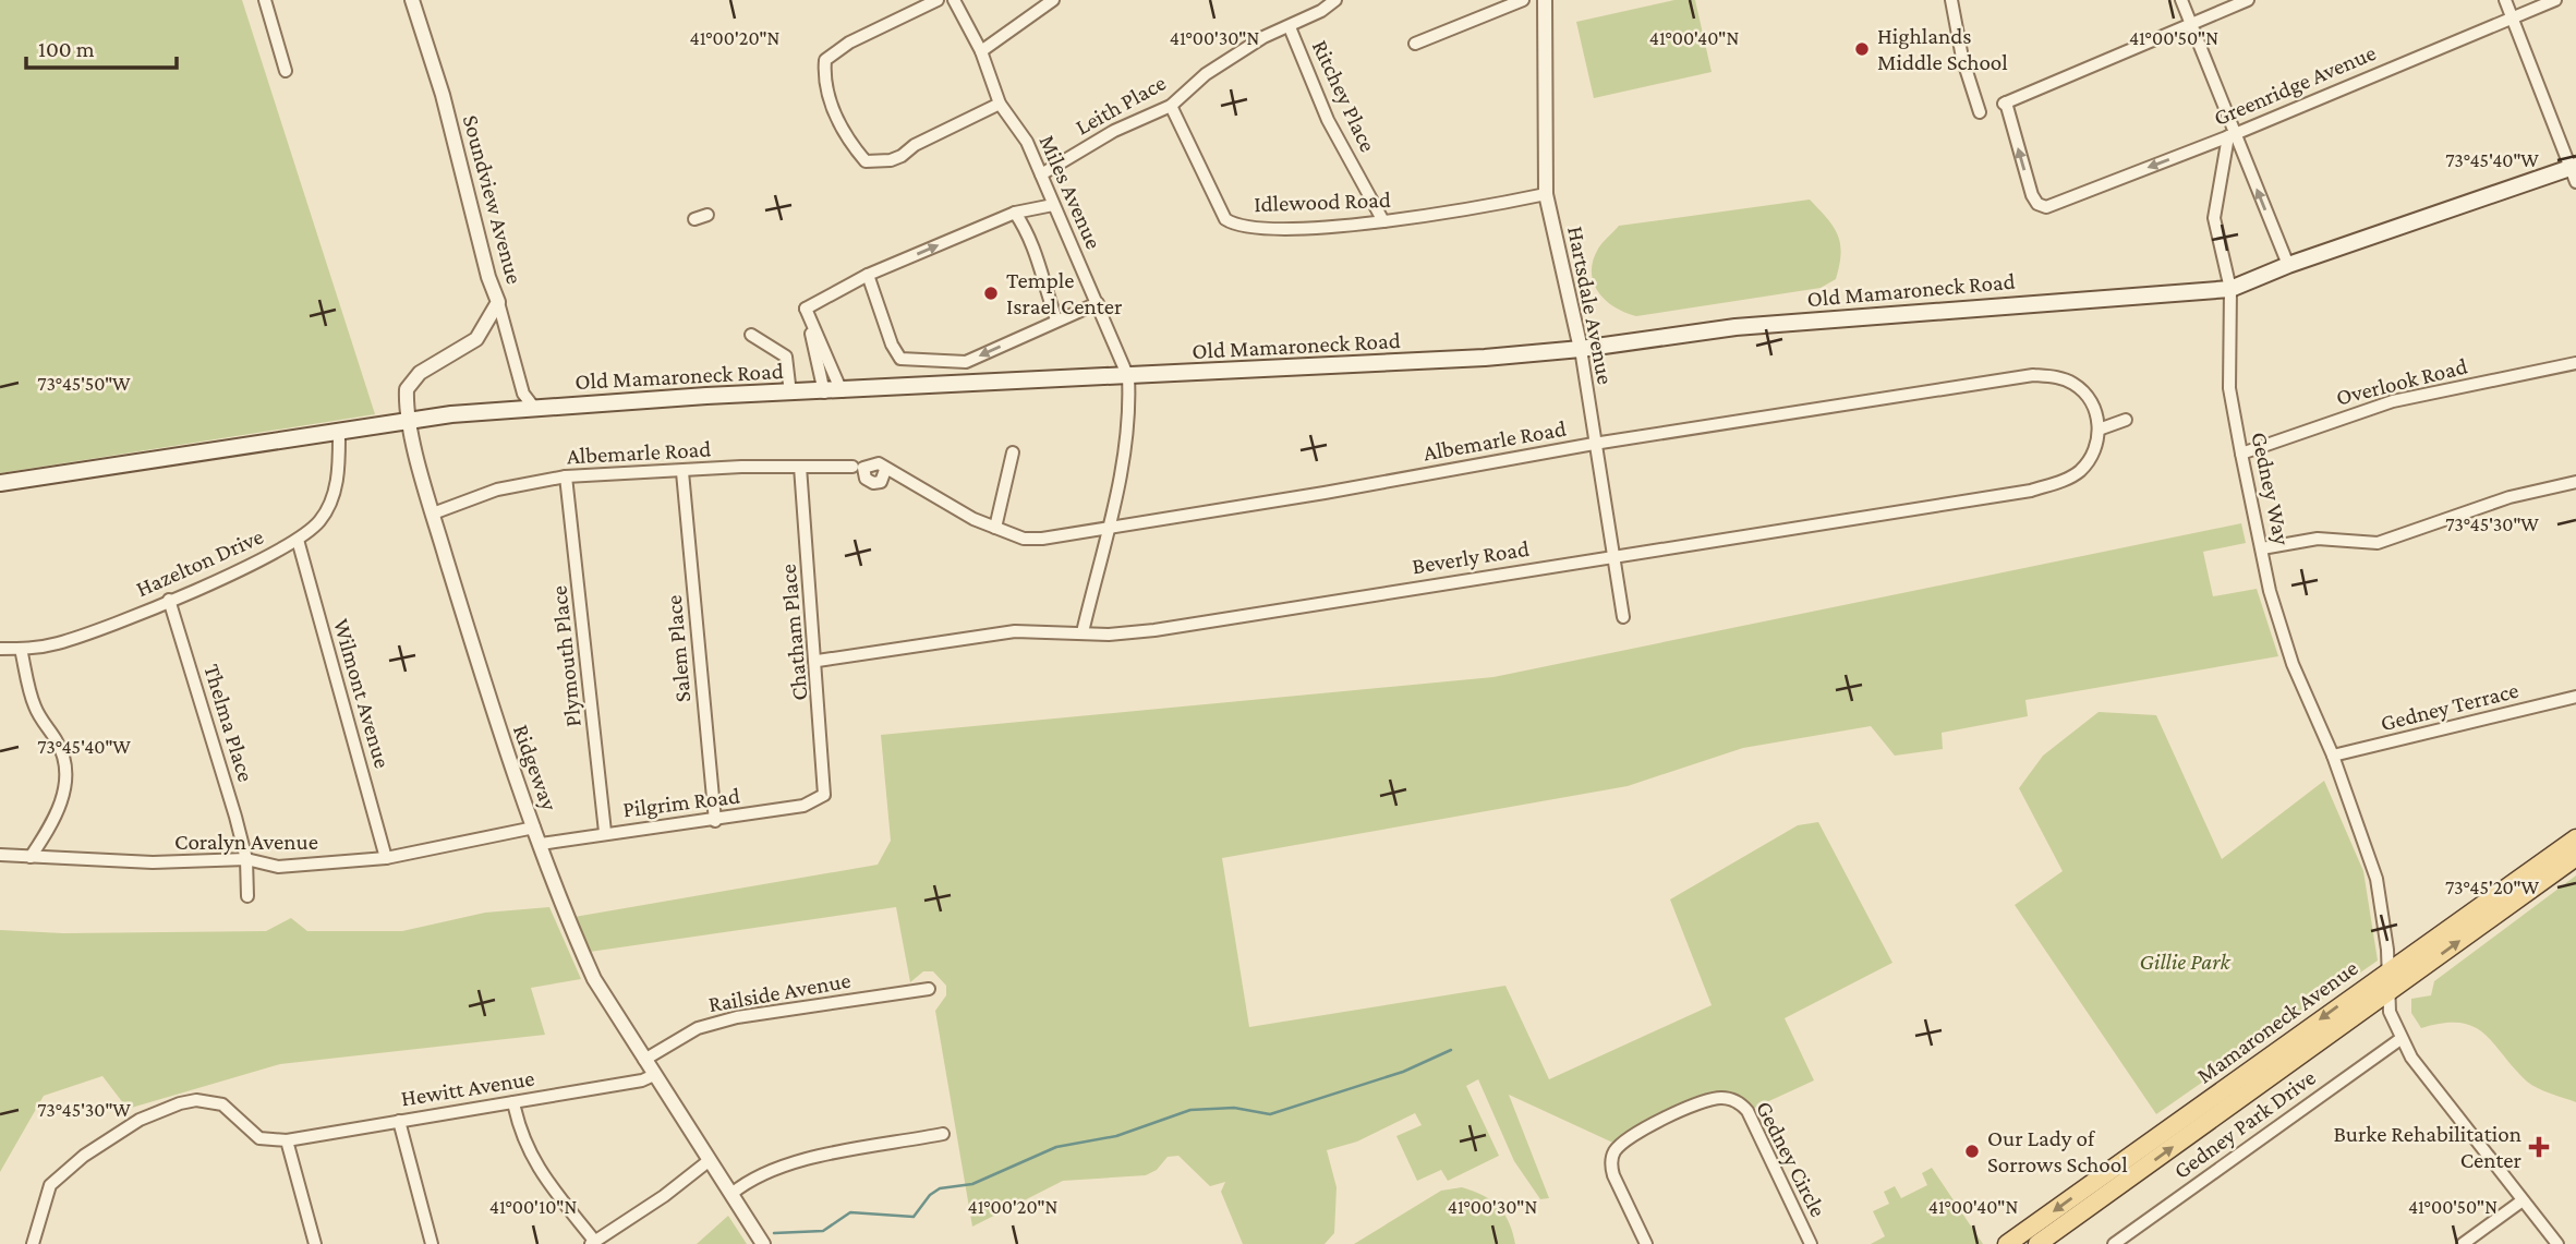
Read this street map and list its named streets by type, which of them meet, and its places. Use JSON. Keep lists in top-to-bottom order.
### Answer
{
  "streets": {
    "main road": ["Old Mamaroneck Road", "Mamaroneck Avenue"],
    "street": [
      "Greenridge Avenue",
      "Ritchey Place",
      "Leith Place",
      "Miles Avenue",
      "Soundview Avenue",
      "Idlewood Road",
      "Hartsdale Avenue",
      "Overlook Road",
      "Albemarle Road",
      "Gedney Way",
      "Beverly Road",
      "Hazelton Drive",
      "Chatham Place",
      "Salem Place",
      "Plymouth Place",
      "Wilmont Avenue",
      "Gedney Terrace",
      "Thelma Place",
      "Ridgeway",
      "Pilgrim Road",
      "Coralyn Avenue",
      "Railside Avenue",
      "Hewitt Avenue",
      "Gedney Park Drive",
      "Gedney Circle"
    ]
  },
  "crossings": [
    ["Greenridge Avenue", "Gedney Way"],
    ["Ritchey Place", "Leith Place"],
    ["Ritchey Place", "Idlewood Road"],
    ["Leith Place", "Miles Avenue"],
    ["Leith Place", "Idlewood Road"],
    ["Miles Avenue", "Old Mamaroneck Road"],
    ["Miles Avenue", "Albemarle Road"],
    ["Miles Avenue", "Beverly Road"],
    ["Soundview Avenue", "Old Mamaroneck Road"],
    ["Soundview Avenue", "Ridgeway"],
    ["Idlewood Road", "Hartsdale Avenue"],
    ["Old Mamaroneck Road", "Hartsdale Avenue"],
    ["Old Mamaroneck Road", "Gedney Way"],
    ["Old Mamaroneck Road", "Hazelton Drive"],
    ["Old Mamaroneck Road", "Ridgeway"],
    ["Hartsdale Avenue", "Albemarle Road"],
    ["Hartsdale Avenue", "Beverly Road"],
    ["Overlook Road", "Gedney Way"],
    ["Albemarle Road", "Beverly Road"],
    ["Albemarle Road", "Chatham Place"],
    ["Albemarle Road", "Salem Place"],
    ["Albemarle Road", "Plymouth Place"],
    ["Albemarle Road", "Ridgeway"],
    ["Gedney Way", "Gedney Terrace"],
    ["Gedney Way", "Mamaroneck Avenue"],
    ["Gedney Way", "Gedney Park Drive"],
    ["Beverly Road", "Chatham Place"],
    ["Hazelton Drive", "Wilmont Avenue"],
    ["Hazelton Drive", "Thelma Place"],
    ["Chatham Place", "Pilgrim Road"],
    ["Salem Place", "Pilgrim Road"],
    ["Plymouth Place", "Pilgrim Road"],
    ["Wilmont Avenue", "Coralyn Avenue"],
    ["Thelma Place", "Coralyn Avenue"],
    ["Ridgeway", "Pilgrim Road"],
    ["Ridgeway", "Coralyn Avenue"],
    ["Ridgeway", "Railside Avenue"],
    ["Ridgeway", "Hewitt Avenue"]
  ],
  "parks": ["Gillie Park"],
  "places": {
    "other": ["Highlands Middle School", "Temple Israel Center", "Our Lady of Sorrows School"],
    "health": ["Burke Rehabilitation Center"]
  },
  "scale_bar": "100 m",
  "coordinates": [
    "41°00'20\"N",
    "41°00'30\"N",
    "41°00'40\"N",
    "41°00'50\"N",
    "73°45'40\"W",
    "73°45'50\"W",
    "73°45'30\"W",
    "73°45'20\"W",
    "41°00'10\"N"
  ]
}
